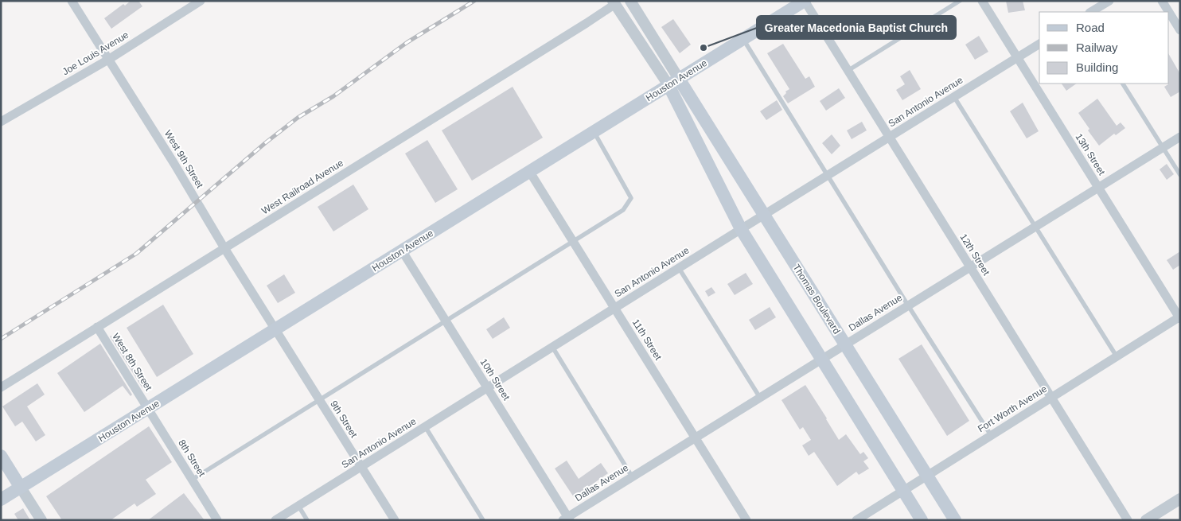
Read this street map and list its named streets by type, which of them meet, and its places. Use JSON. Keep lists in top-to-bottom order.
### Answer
{
  "streets": {
    "main road": ["Houston Avenue", "Thomas Boulevard"],
    "street": [
      "Joe Louis Avenue",
      "San Antonio Avenue",
      "13th Street",
      "West 9th Street",
      "West Railroad Avenue",
      "12th Street",
      "Dallas Avenue",
      "11th Street",
      "West 8th Street",
      "10th Street",
      "Fort Worth Avenue",
      "9th Street",
      "8th Street"
    ]
  },
  "crossings": [
    ["Joe Louis Avenue", "West 9th Street"],
    ["Houston Avenue", "West 9th Street"],
    ["Houston Avenue", "12th Street"],
    ["Houston Avenue", "Thomas Boulevard"],
    ["Houston Avenue", "11th Street"],
    ["Houston Avenue", "West 8th Street"],
    ["Houston Avenue", "10th Street"],
    ["Houston Avenue", "9th Street"],
    ["Houston Avenue", "8th Street"],
    ["San Antonio Avenue", "13th Street"],
    ["San Antonio Avenue", "12th Street"],
    ["San Antonio Avenue", "Thomas Boulevard"],
    ["San Antonio Avenue", "11th Street"],
    ["San Antonio Avenue", "10th Street"],
    ["San Antonio Avenue", "9th Street"],
    ["13th Street", "Dallas Avenue"],
    ["13th Street", "Fort Worth Avenue"],
    ["West 9th Street", "West Railroad Avenue"],
    ["West 9th Street", "9th Street"],
    ["West Railroad Avenue", "West 8th Street"],
    ["12th Street", "Dallas Avenue"],
    ["12th Street", "Fort Worth Avenue"],
    ["Thomas Boulevard", "Dallas Avenue"],
    ["Thomas Boulevard", "Fort Worth Avenue"],
    ["Dallas Avenue", "11th Street"],
    ["Dallas Avenue", "10th Street"],
    ["West 8th Street", "8th Street"]
  ],
  "places": ["Greater Macedonia Baptist Church"],
  "legend": ["Road", "Railway", "Building"]
}
